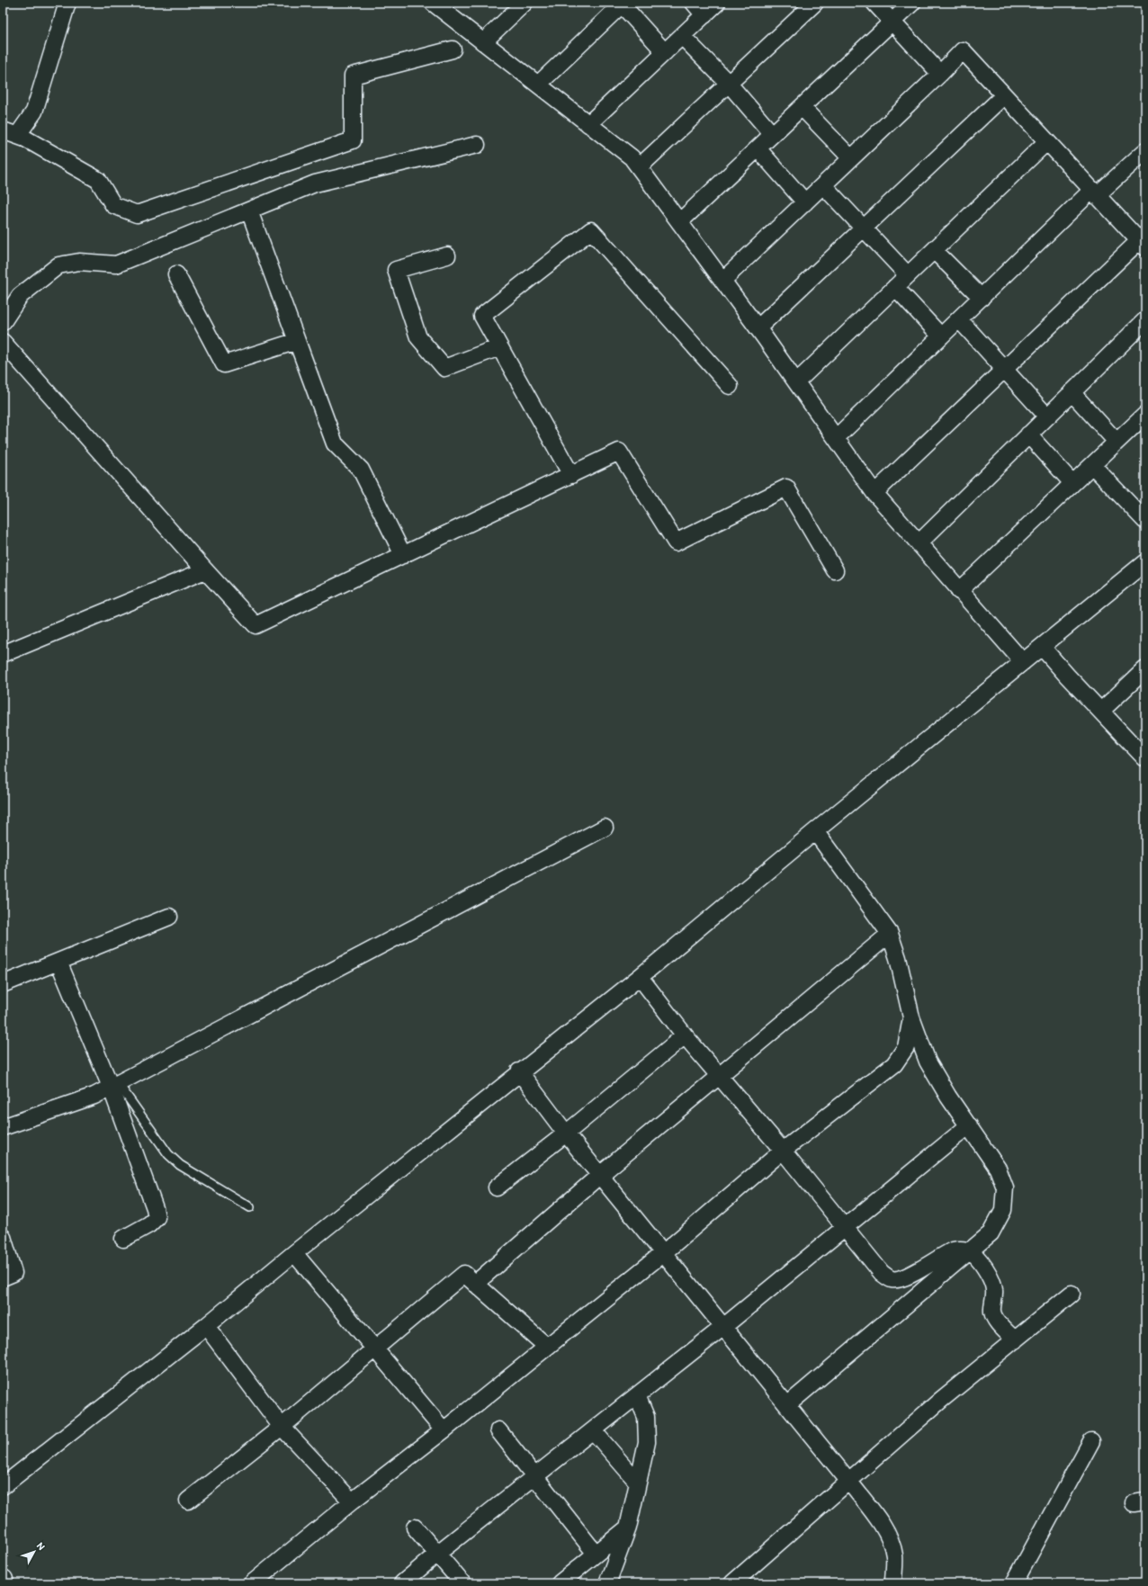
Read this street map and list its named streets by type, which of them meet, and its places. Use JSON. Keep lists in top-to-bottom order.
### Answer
{
  "north": "top right"
}
